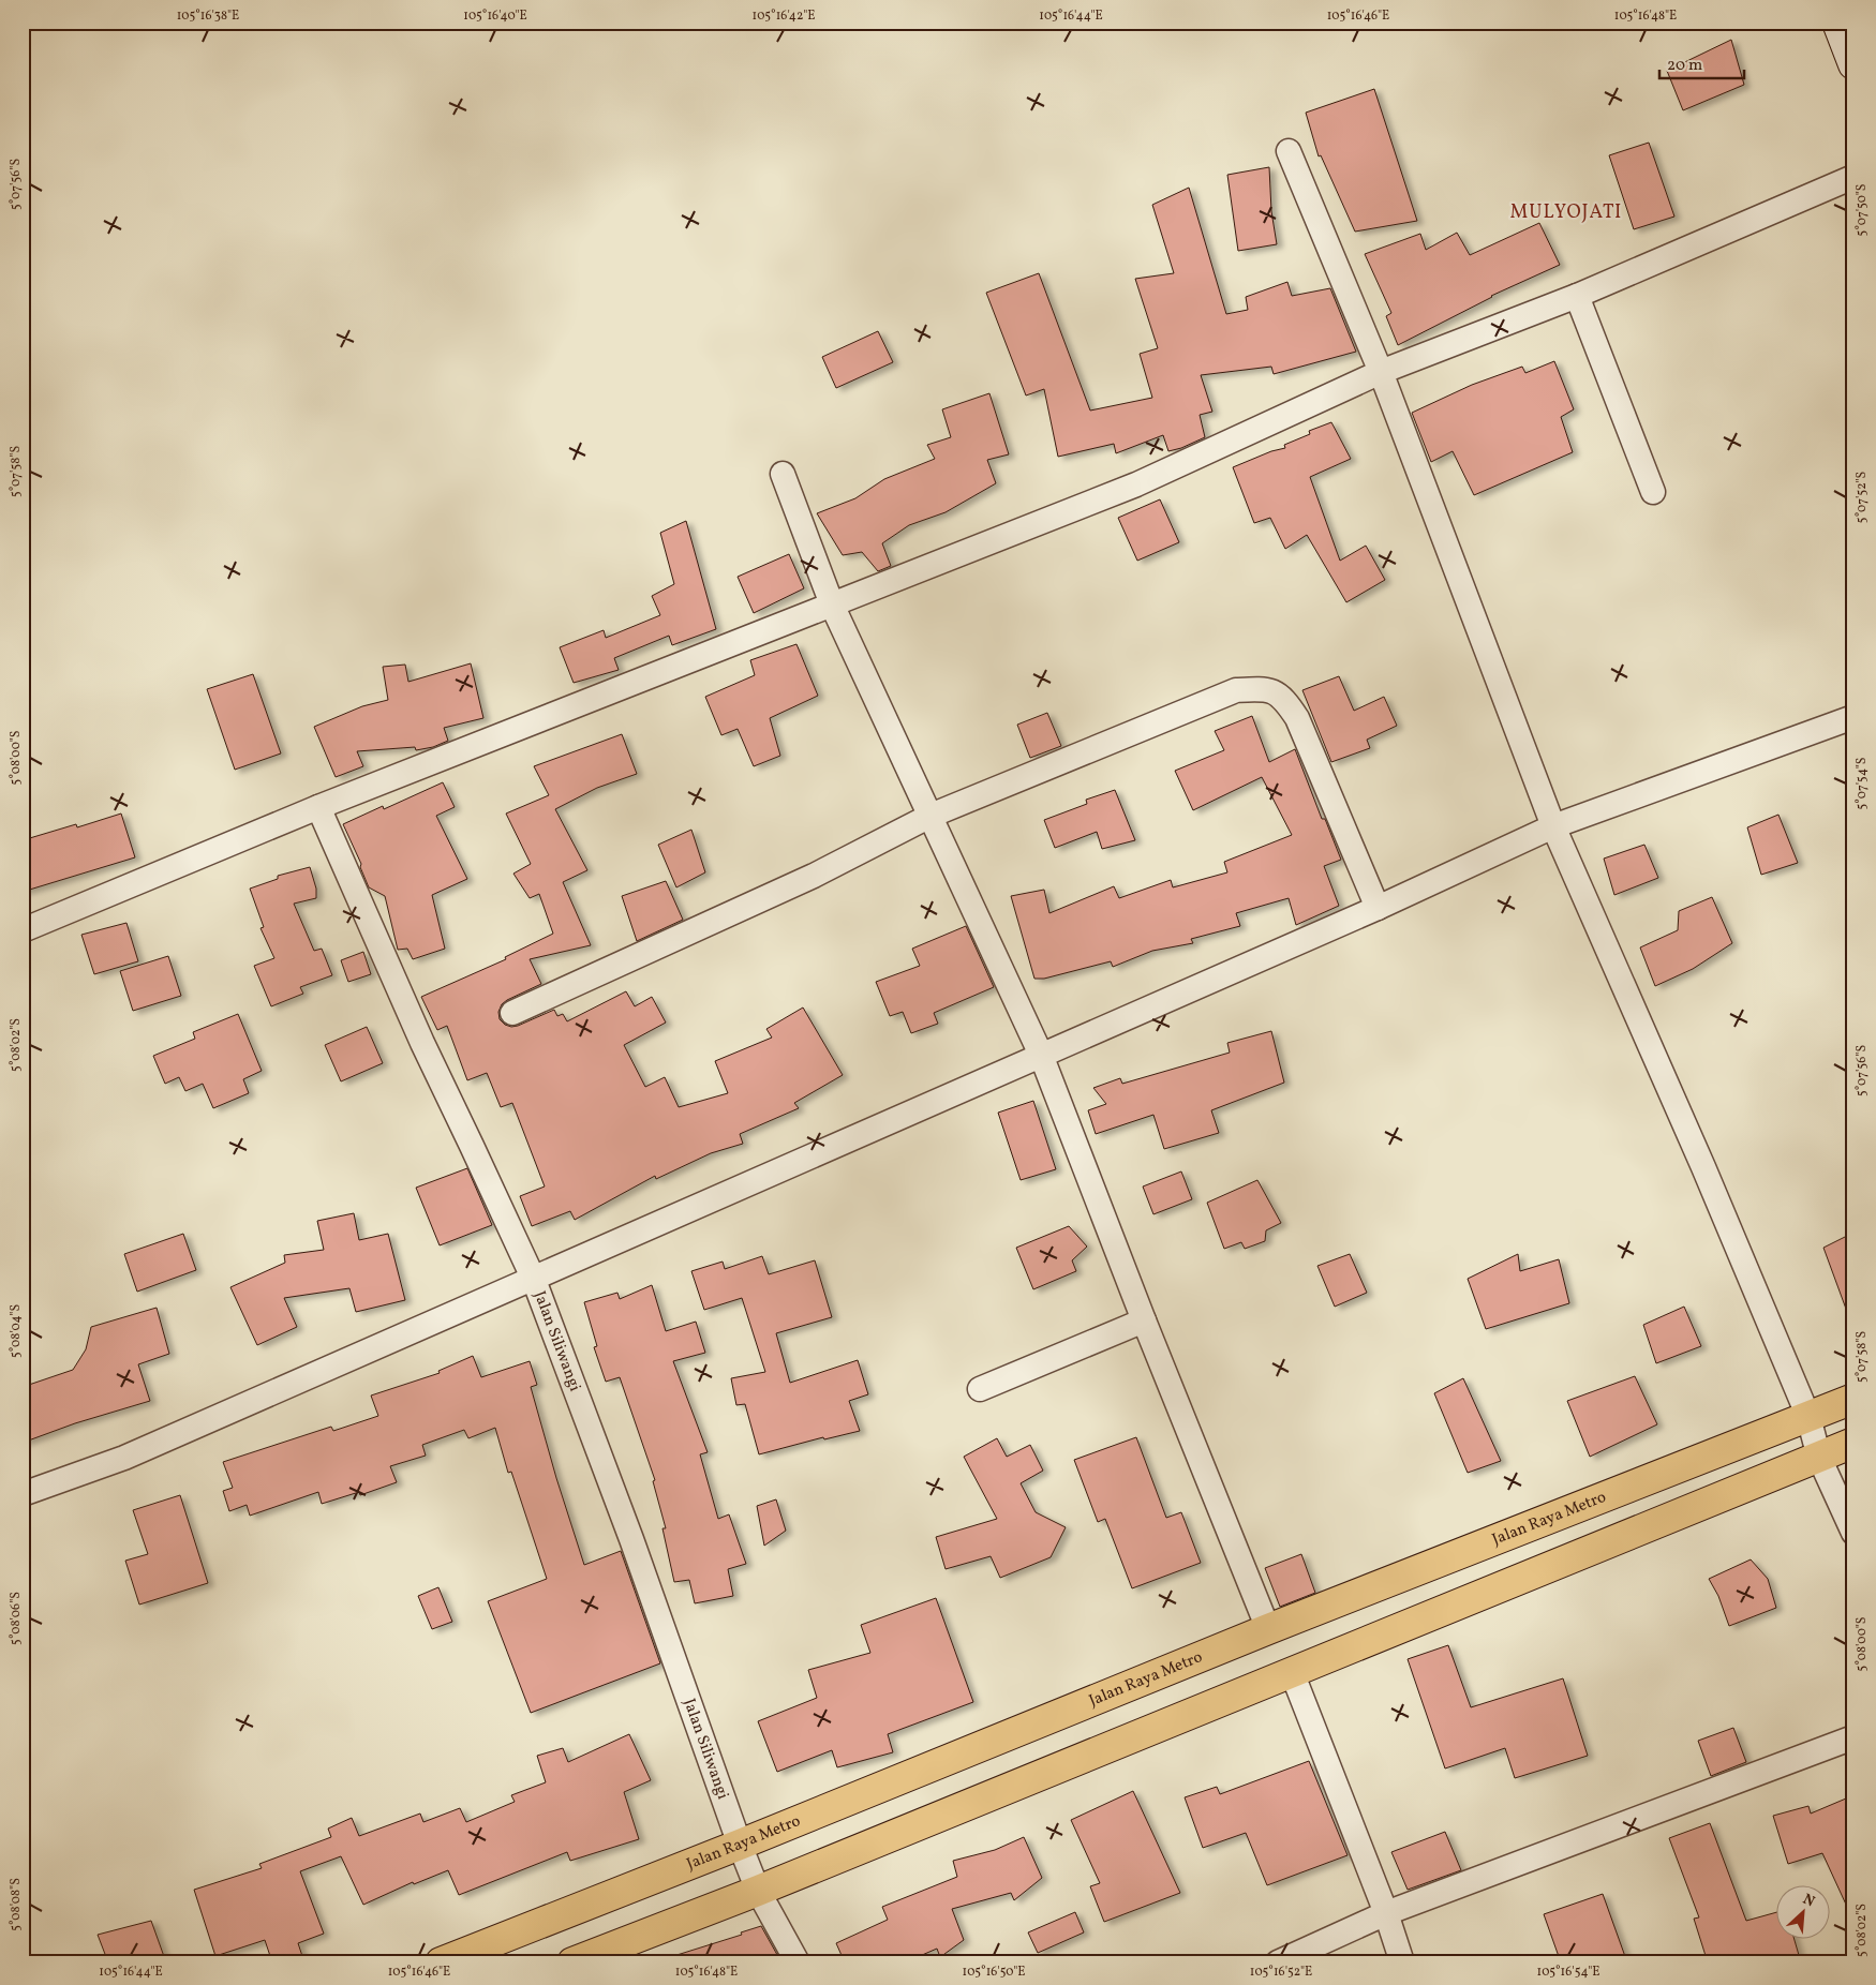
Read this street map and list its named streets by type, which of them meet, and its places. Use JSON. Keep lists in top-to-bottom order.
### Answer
{
  "streets": {
    "highway": ["Jalan Raya Metro"],
    "street": ["Jalan Siliwangi"]
  },
  "crossings": [
    ["Jalan Siliwangi", "Jalan Raya Metro"]
  ],
  "districts": ["MULYOJATI"],
  "scale_bar": "20 m",
  "north": "top right",
  "coordinates": [
    "105°16'38\"E",
    "105°16'40\"E",
    "105°16'42\"E",
    "105°16'44\"E",
    "105°16'46\"E",
    "105°16'48\"E",
    "5°07'56\"S",
    "5°07'50\"S",
    "5°07'58\"S",
    "5°07'52\"S",
    "5°08'00\"S",
    "5°07'54\"S",
    "5°08'02\"S",
    "5°08'04\"S",
    "5°08'06\"S",
    "5°08'08\"S",
    "105°16'50\"E",
    "105°16'52\"E",
    "105°16'54\"E"
  ]
}
